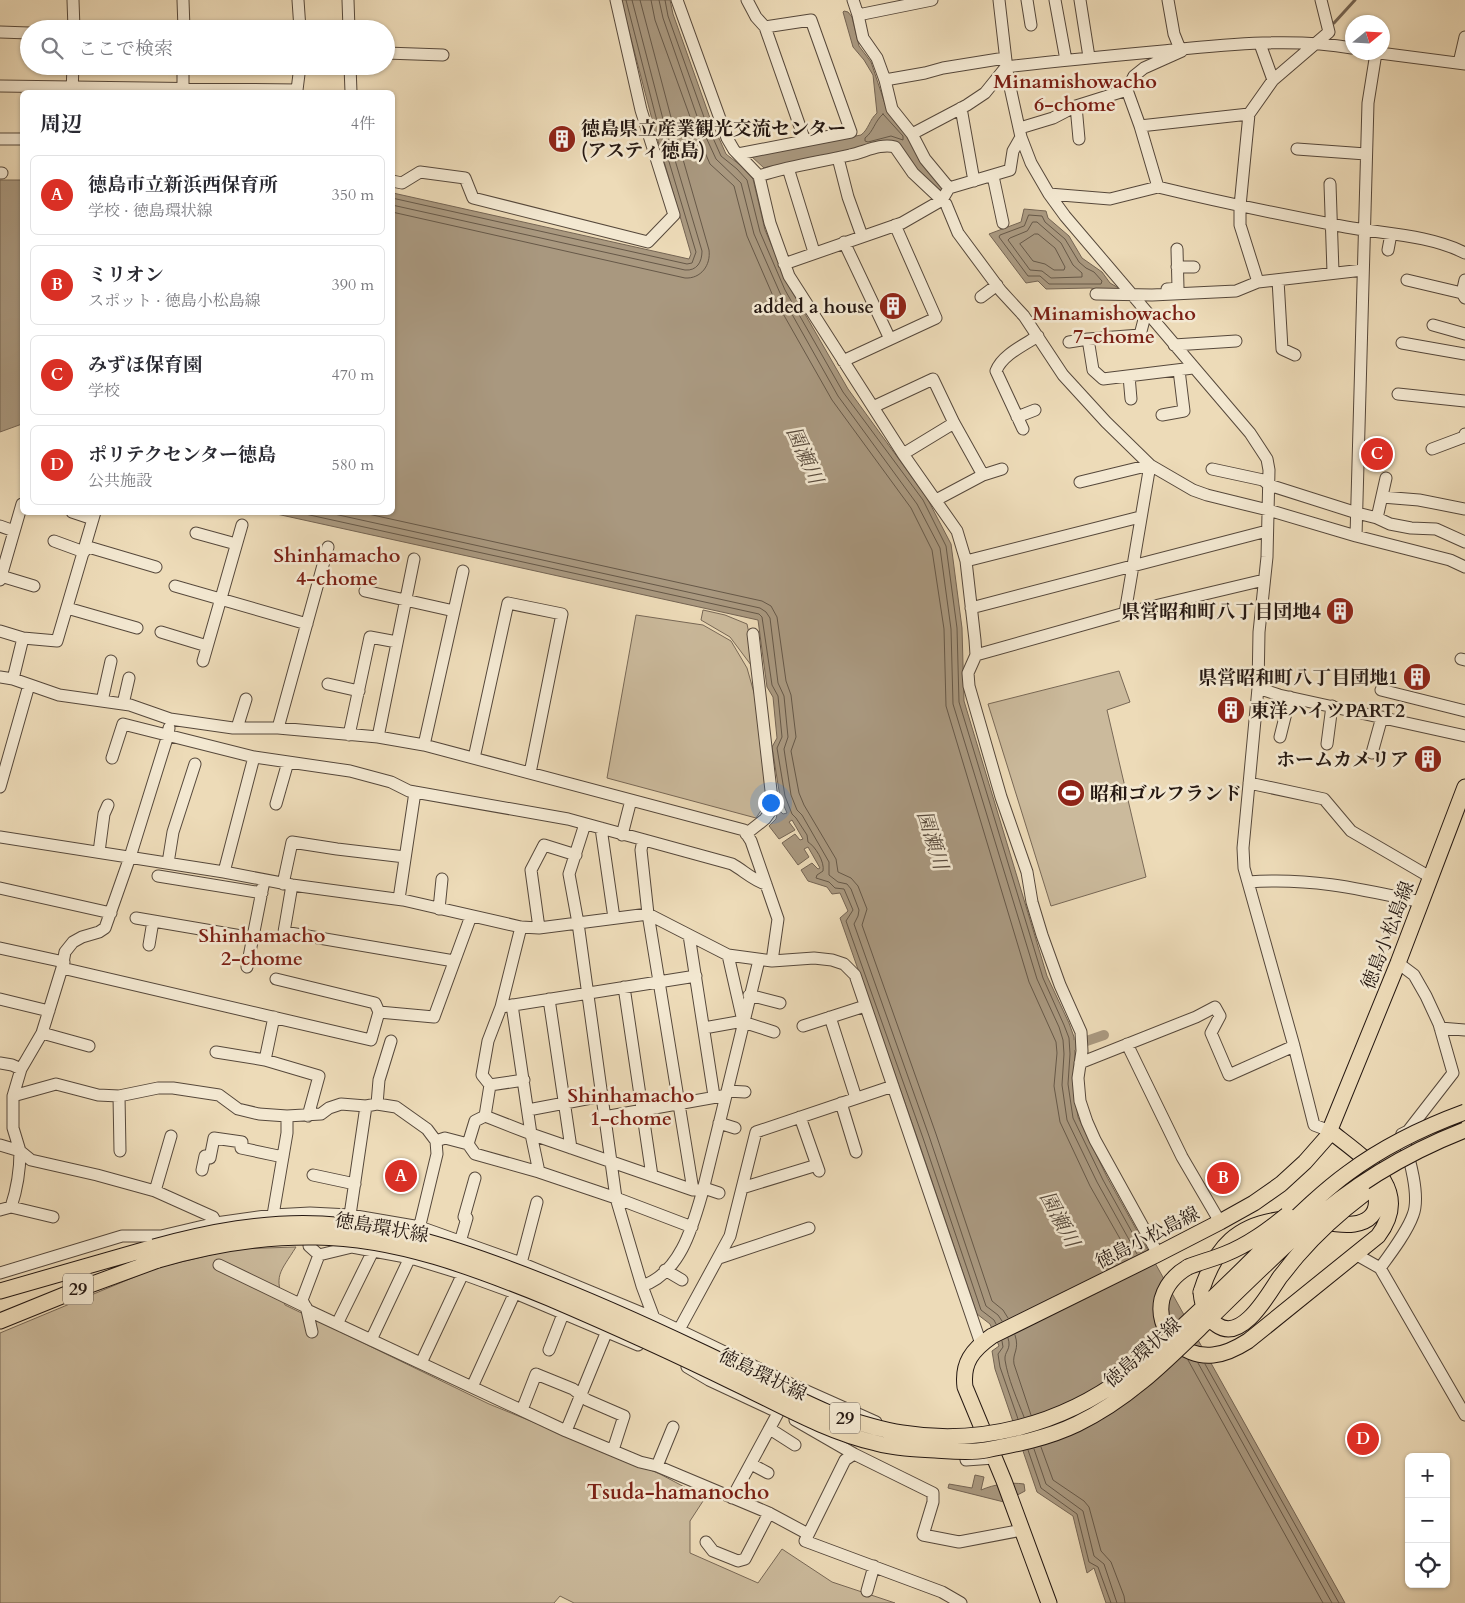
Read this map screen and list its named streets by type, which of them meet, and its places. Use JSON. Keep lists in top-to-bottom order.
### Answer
{
  "streets": {
    "main road": ["徳島小松島線", "徳島環状線", "29"]
  },
  "districts": [
    "Minamishowacho 6-chome",
    "Minamishowacho 7-chome",
    "Shinhamacho 4-chome",
    "Shinhamacho 2-chome",
    "Shinhamacho 1-chome",
    "Tsuda-hamanocho"
  ],
  "water": ["園瀬川"],
  "places": {
    "building": [
      "徳島県立産業観光交流センター (アスティ徳島)",
      "added a house",
      "県営昭和町八丁目団地4",
      "県営昭和町八丁目団地1",
      "東洋ハイツPART2",
      "ホームカメリア"
    ],
    "sports": ["昭和ゴルフランド"]
  },
  "north": "right",
  "page": {
    "search": "ここで検索",
    "heading": ["周辺", "4件"],
    "list": [
      {
        "mark": "A",
        "name": "徳島市立新浜西保育所",
        "note": "学校 · 徳島環状線",
        "value": "350 m"
      },
      {
        "mark": "B",
        "name": "ミリオン",
        "note": "スポット · 徳島小松島線",
        "value": "390 m"
      },
      {
        "mark": "C",
        "name": "みずほ保育園",
        "note": "学校",
        "value": "470 m"
      },
      {
        "mark": "D",
        "name": "ポリテクセンター徳島",
        "note": "公共施設",
        "value": "580 m"
      }
    ],
    "pins": [
      "C",
      "A",
      "B",
      "D"
    ],
    "map_buttons": ["+", "−"]
  }
}
